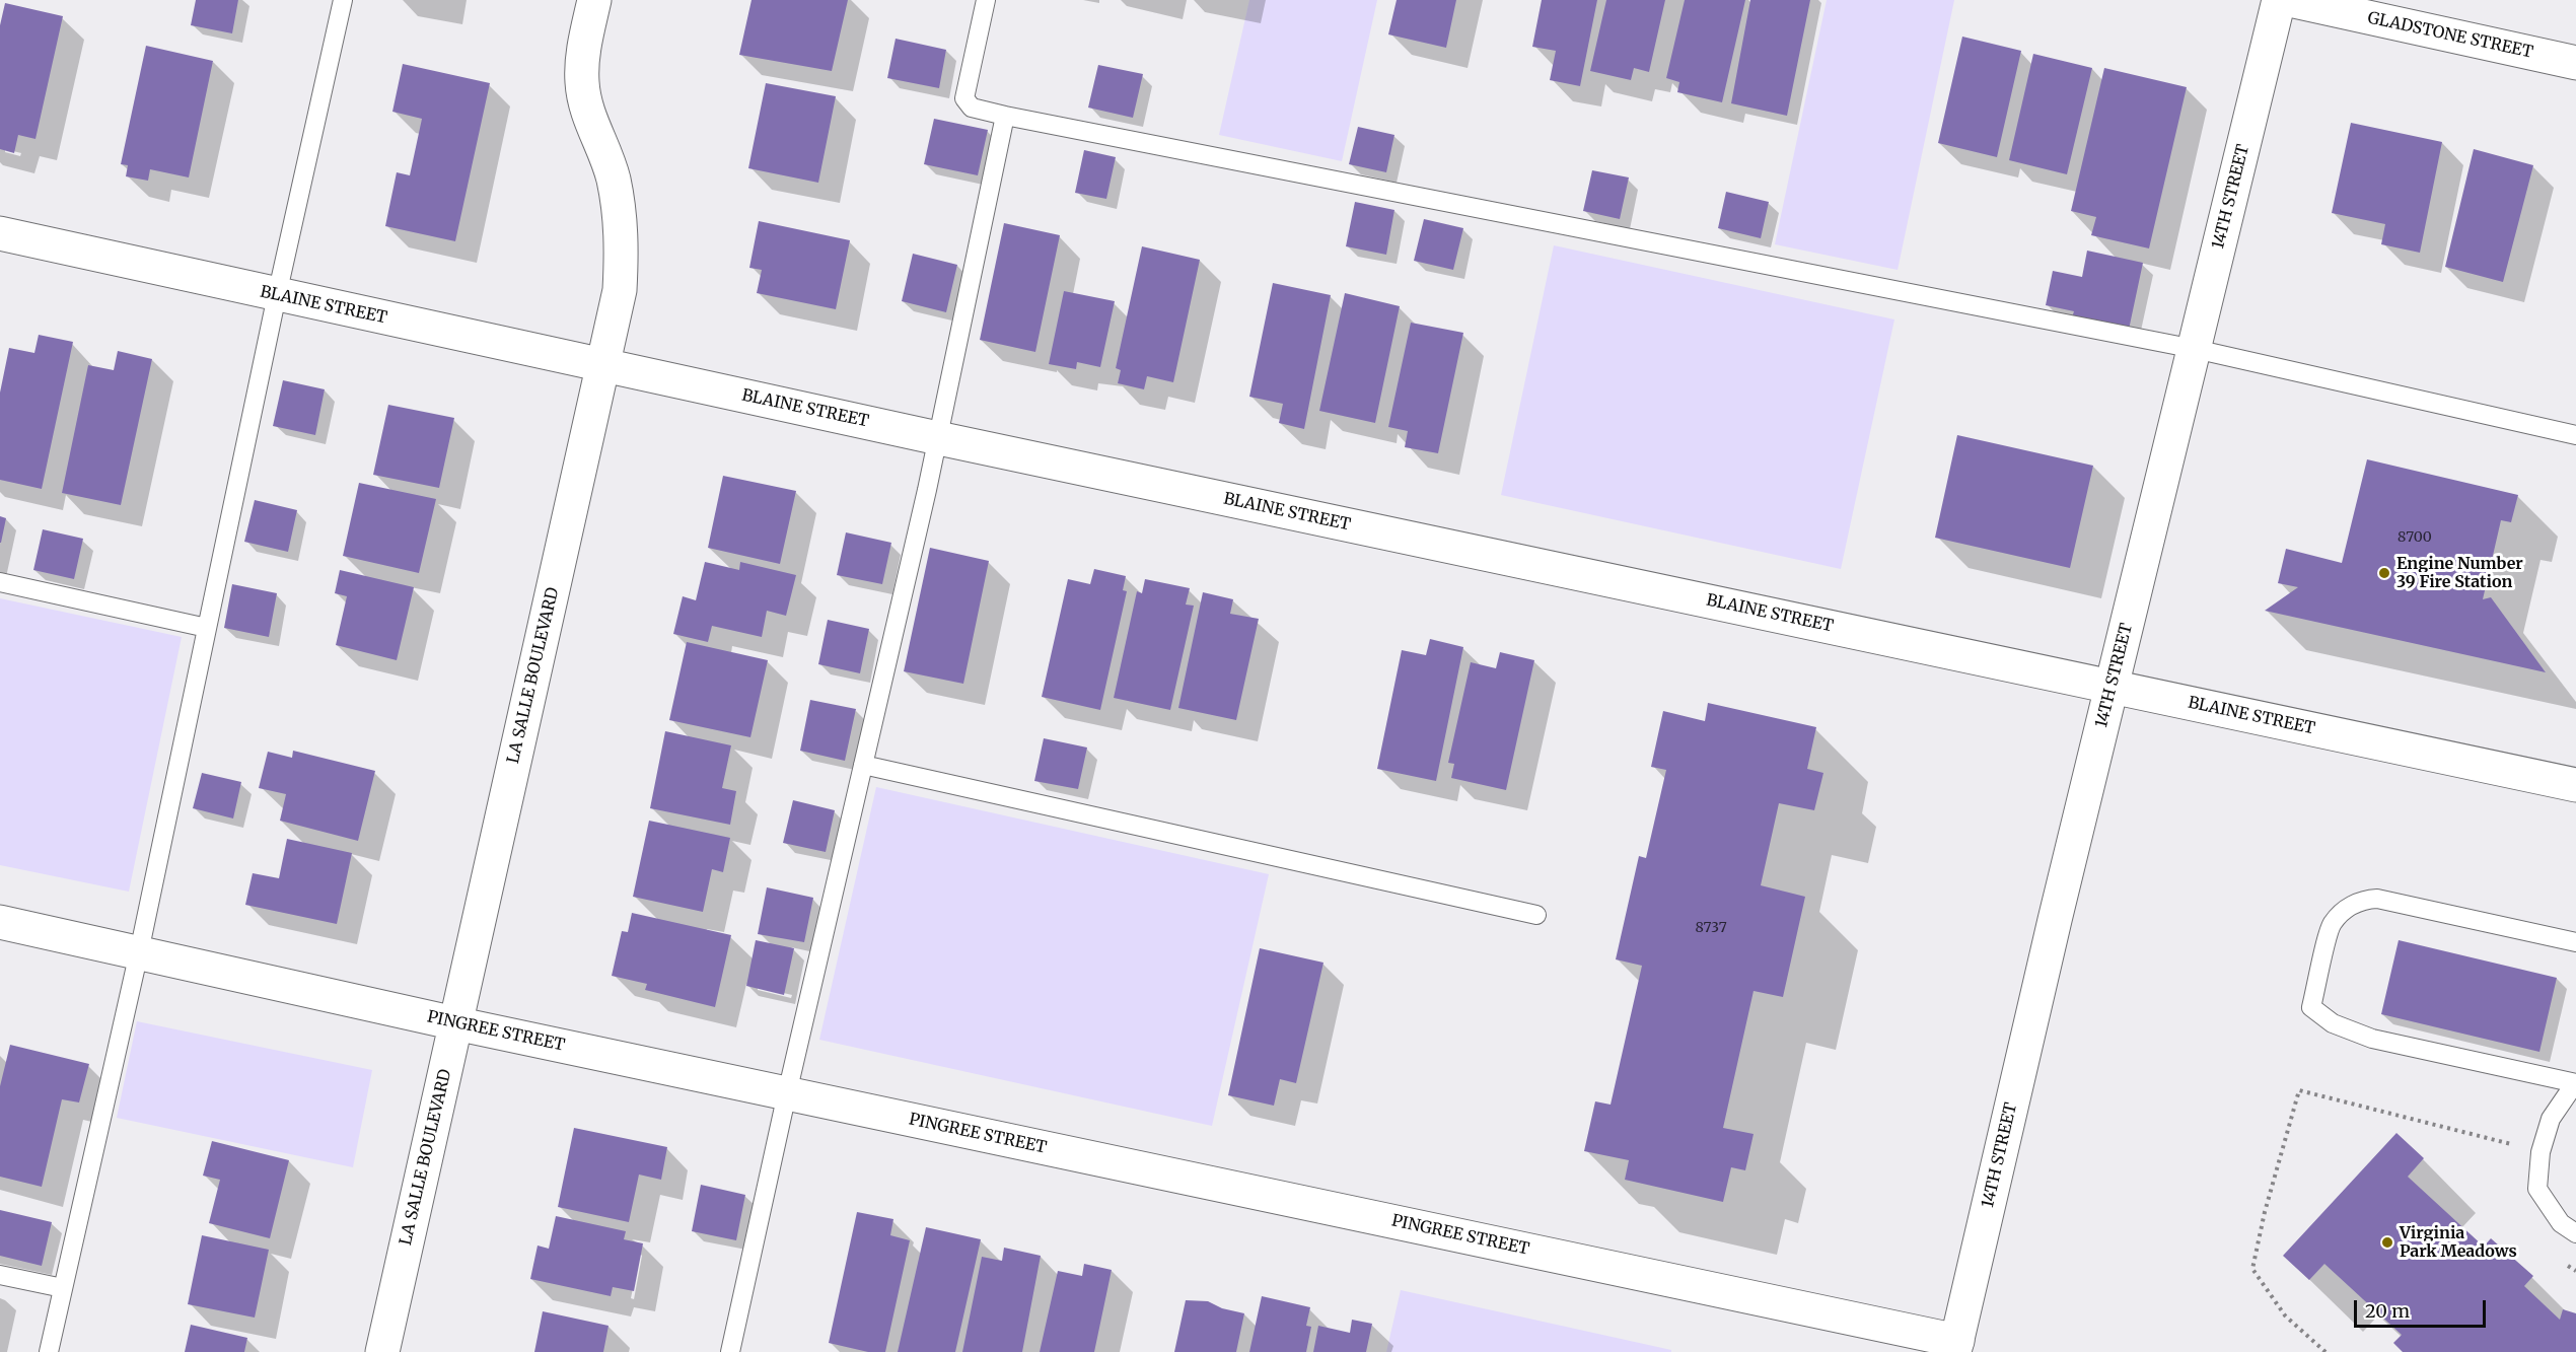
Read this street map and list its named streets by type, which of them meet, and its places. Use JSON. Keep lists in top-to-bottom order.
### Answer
{
  "streets": {
    "street": [
      "GLADSTONE STREET",
      "14TH STREET",
      "BLAINE STREET",
      "LA SALLE BOULEVARD",
      "PINGREE STREET"
    ]
  },
  "crossings": [
    ["14TH STREET", "BLAINE STREET"],
    ["14TH STREET", "PINGREE STREET"],
    ["BLAINE STREET", "LA SALLE BOULEVARD"],
    ["LA SALLE BOULEVARD", "PINGREE STREET"]
  ],
  "places": ["Engine Number 39 Fire Station", "Virginia Park Meadows"],
  "house_numbers": ["8700", "8737"],
  "scale_bar": "20 m"
}
